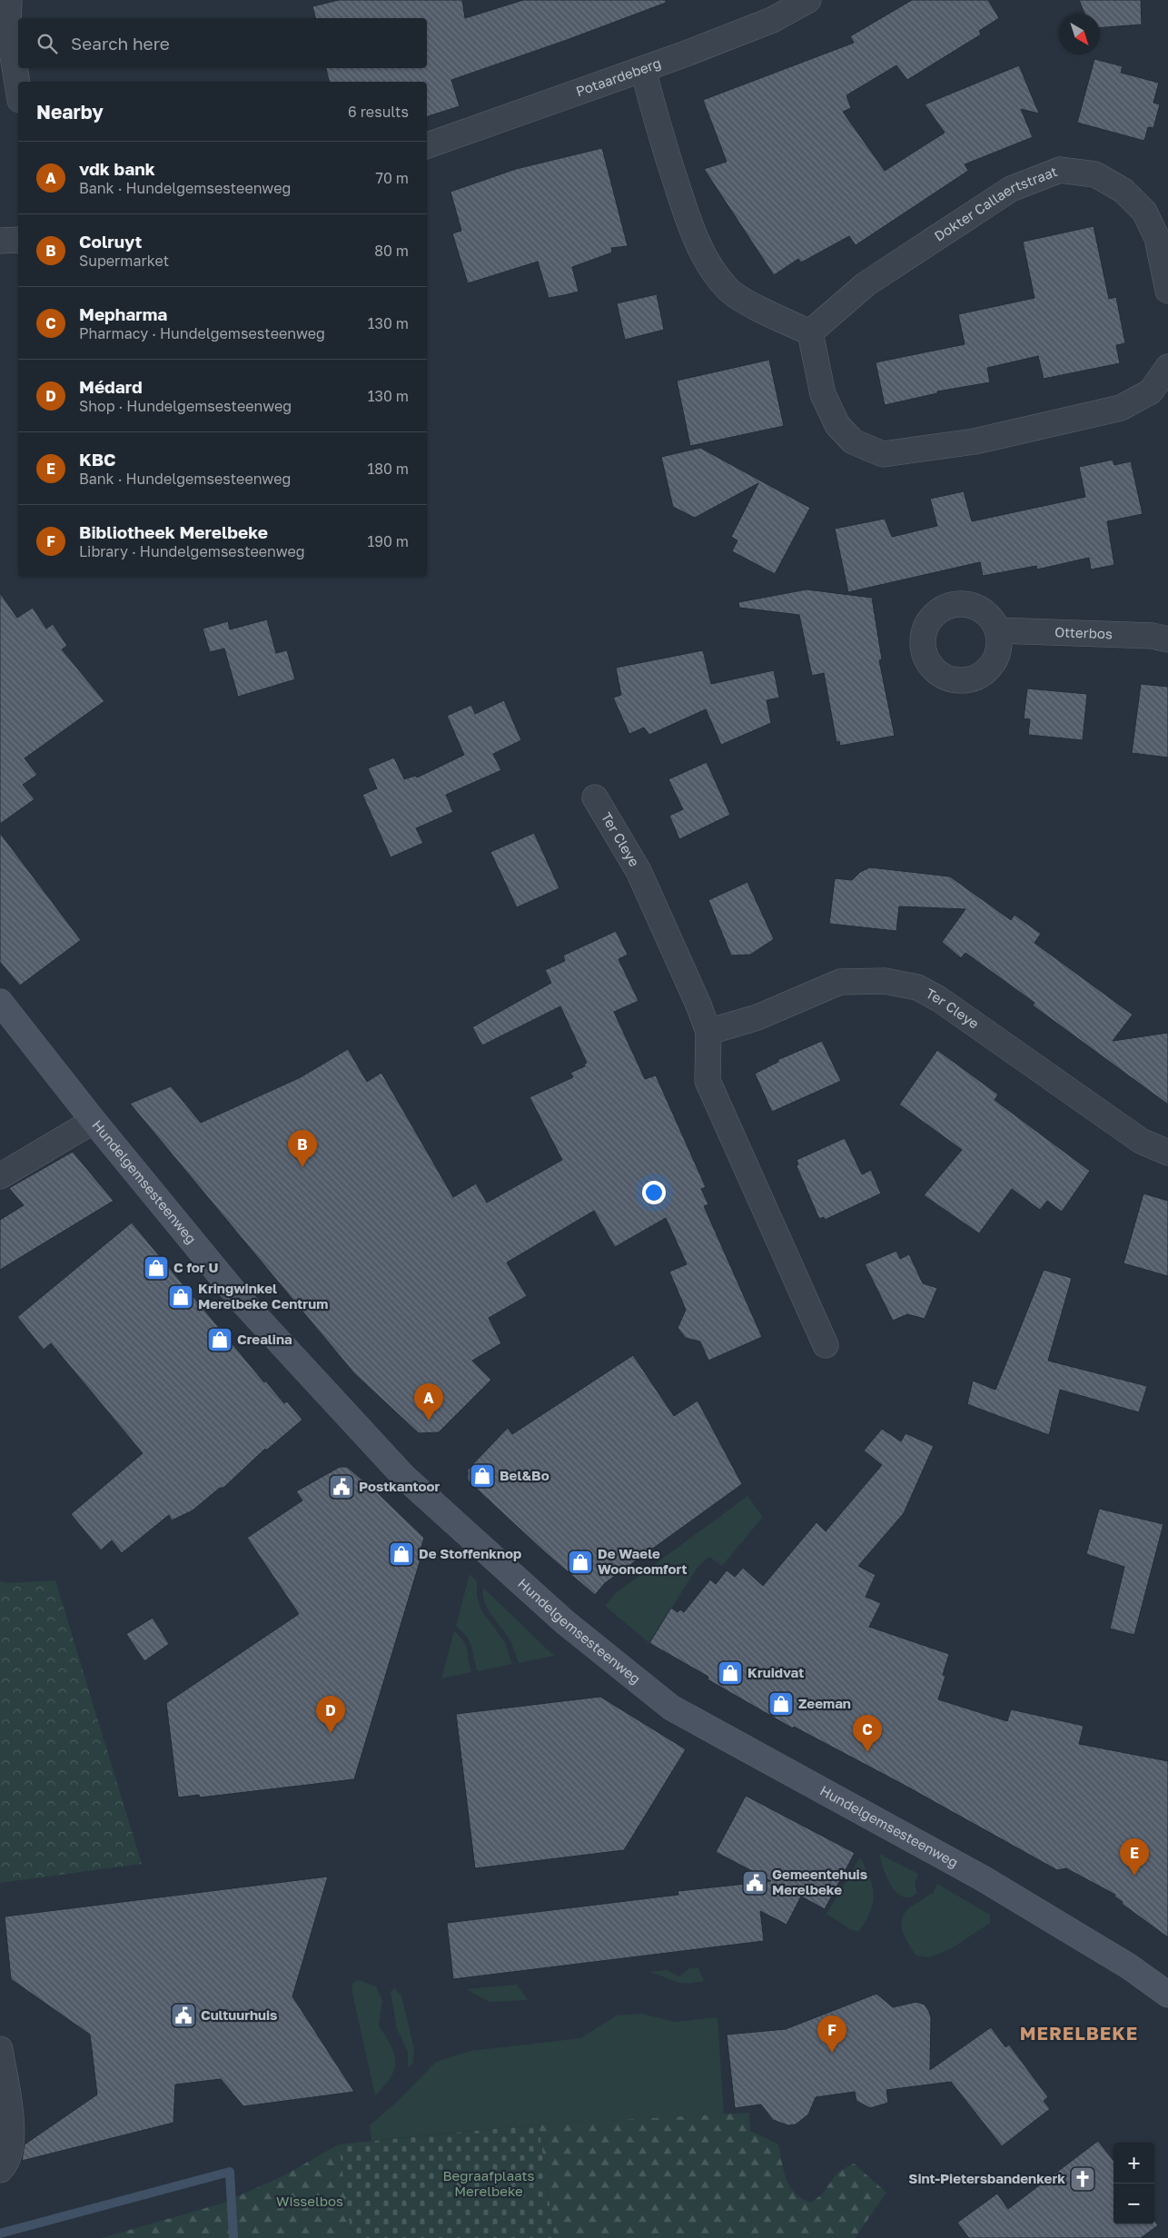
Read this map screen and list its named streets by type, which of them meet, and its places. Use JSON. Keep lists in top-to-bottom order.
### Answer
{
  "streets": {
    "main road": ["Hundelgemsesteenweg"],
    "street": [
      "Potaardeberg",
      "Dokter Callaertstraat",
      "Otterbos",
      "Ter Cleye"
    ]
  },
  "districts": ["MERELBEKE"],
  "parks": ["Begraafplaats Merelbeke", "Wisselbos"],
  "places": {
    "shop": [
      "C for U",
      "Kringwinkel Merelbeke Centrum",
      "Crealina",
      "Bel&Bo",
      "De Stoffenknop",
      "De Waele Wooncomfort",
      "Kruidvat",
      "Zeeman"
    ],
    "public building": ["Postkantoor", "Gemeentehuis Merelbeke", "Cultuurhuis"],
    "church": ["Sint-Pietersbandenkerk"]
  },
  "north": "bottom right",
  "page": {
    "search": "Search here",
    "heading": ["Nearby", "6 results"],
    "list": [
      {
        "mark": "A",
        "name": "vdk bank",
        "note": "Bank · Hundelgemsesteenweg",
        "value": "70 m"
      },
      {
        "mark": "B",
        "name": "Colruyt",
        "note": "Supermarket",
        "value": "80 m"
      },
      {
        "mark": "C",
        "name": "Mepharma",
        "note": "Pharmacy · Hundelgemsesteenweg",
        "value": "130 m"
      },
      {
        "mark": "D",
        "name": "Médard",
        "note": "Shop · Hundelgemsesteenweg",
        "value": "130 m"
      },
      {
        "mark": "E",
        "name": "KBC",
        "note": "Bank · Hundelgemsesteenweg",
        "value": "180 m"
      },
      {
        "mark": "F",
        "name": "Bibliotheek Merelbeke",
        "note": "Library · Hundelgemsesteenweg",
        "value": "190 m"
      }
    ],
    "pins": [
      "B",
      "A",
      "D",
      "C",
      "E",
      "F"
    ],
    "map_buttons": ["+", "−"]
  }
}
